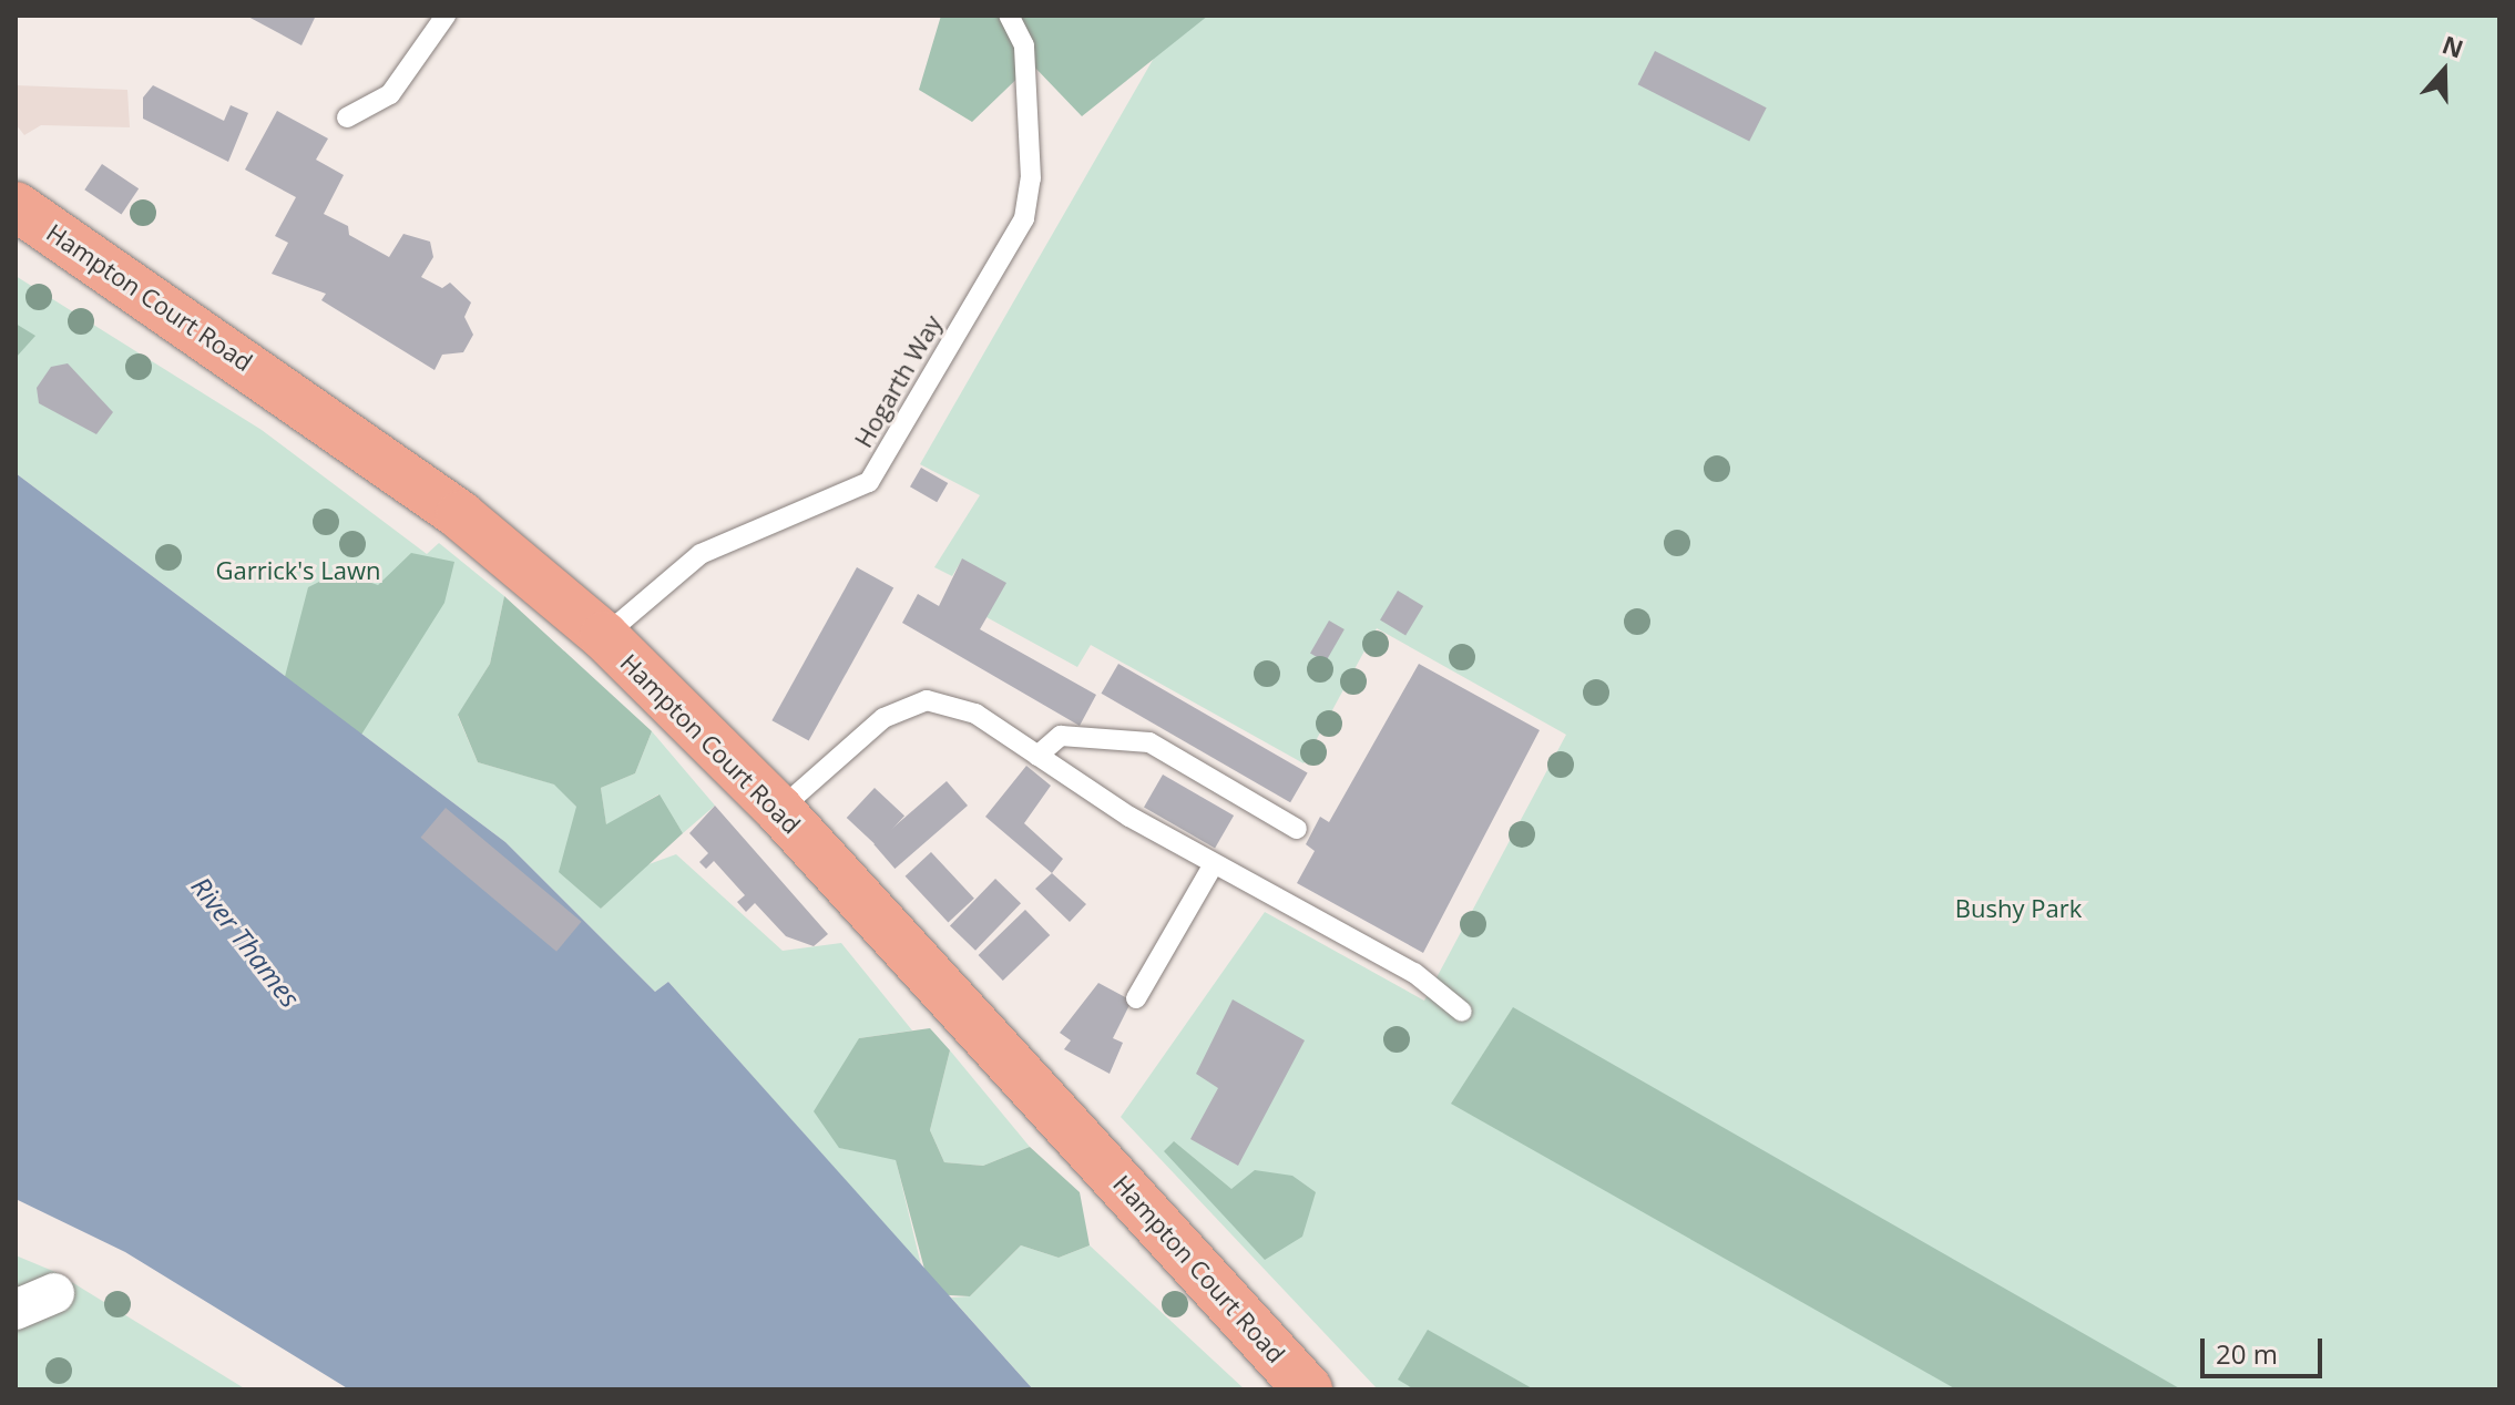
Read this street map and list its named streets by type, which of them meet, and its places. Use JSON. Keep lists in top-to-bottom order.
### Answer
{
  "streets": {
    "highway": ["Hampton Court Road"],
    "lane": ["Hogarth Way"]
  },
  "crossings": [
    ["Hampton Court Road", "Hogarth Way"]
  ],
  "water": ["River Thames"],
  "parks": ["Garrick's Lawn", "Bushy Park"],
  "scale_bar": "20 m",
  "north": "top"
}
